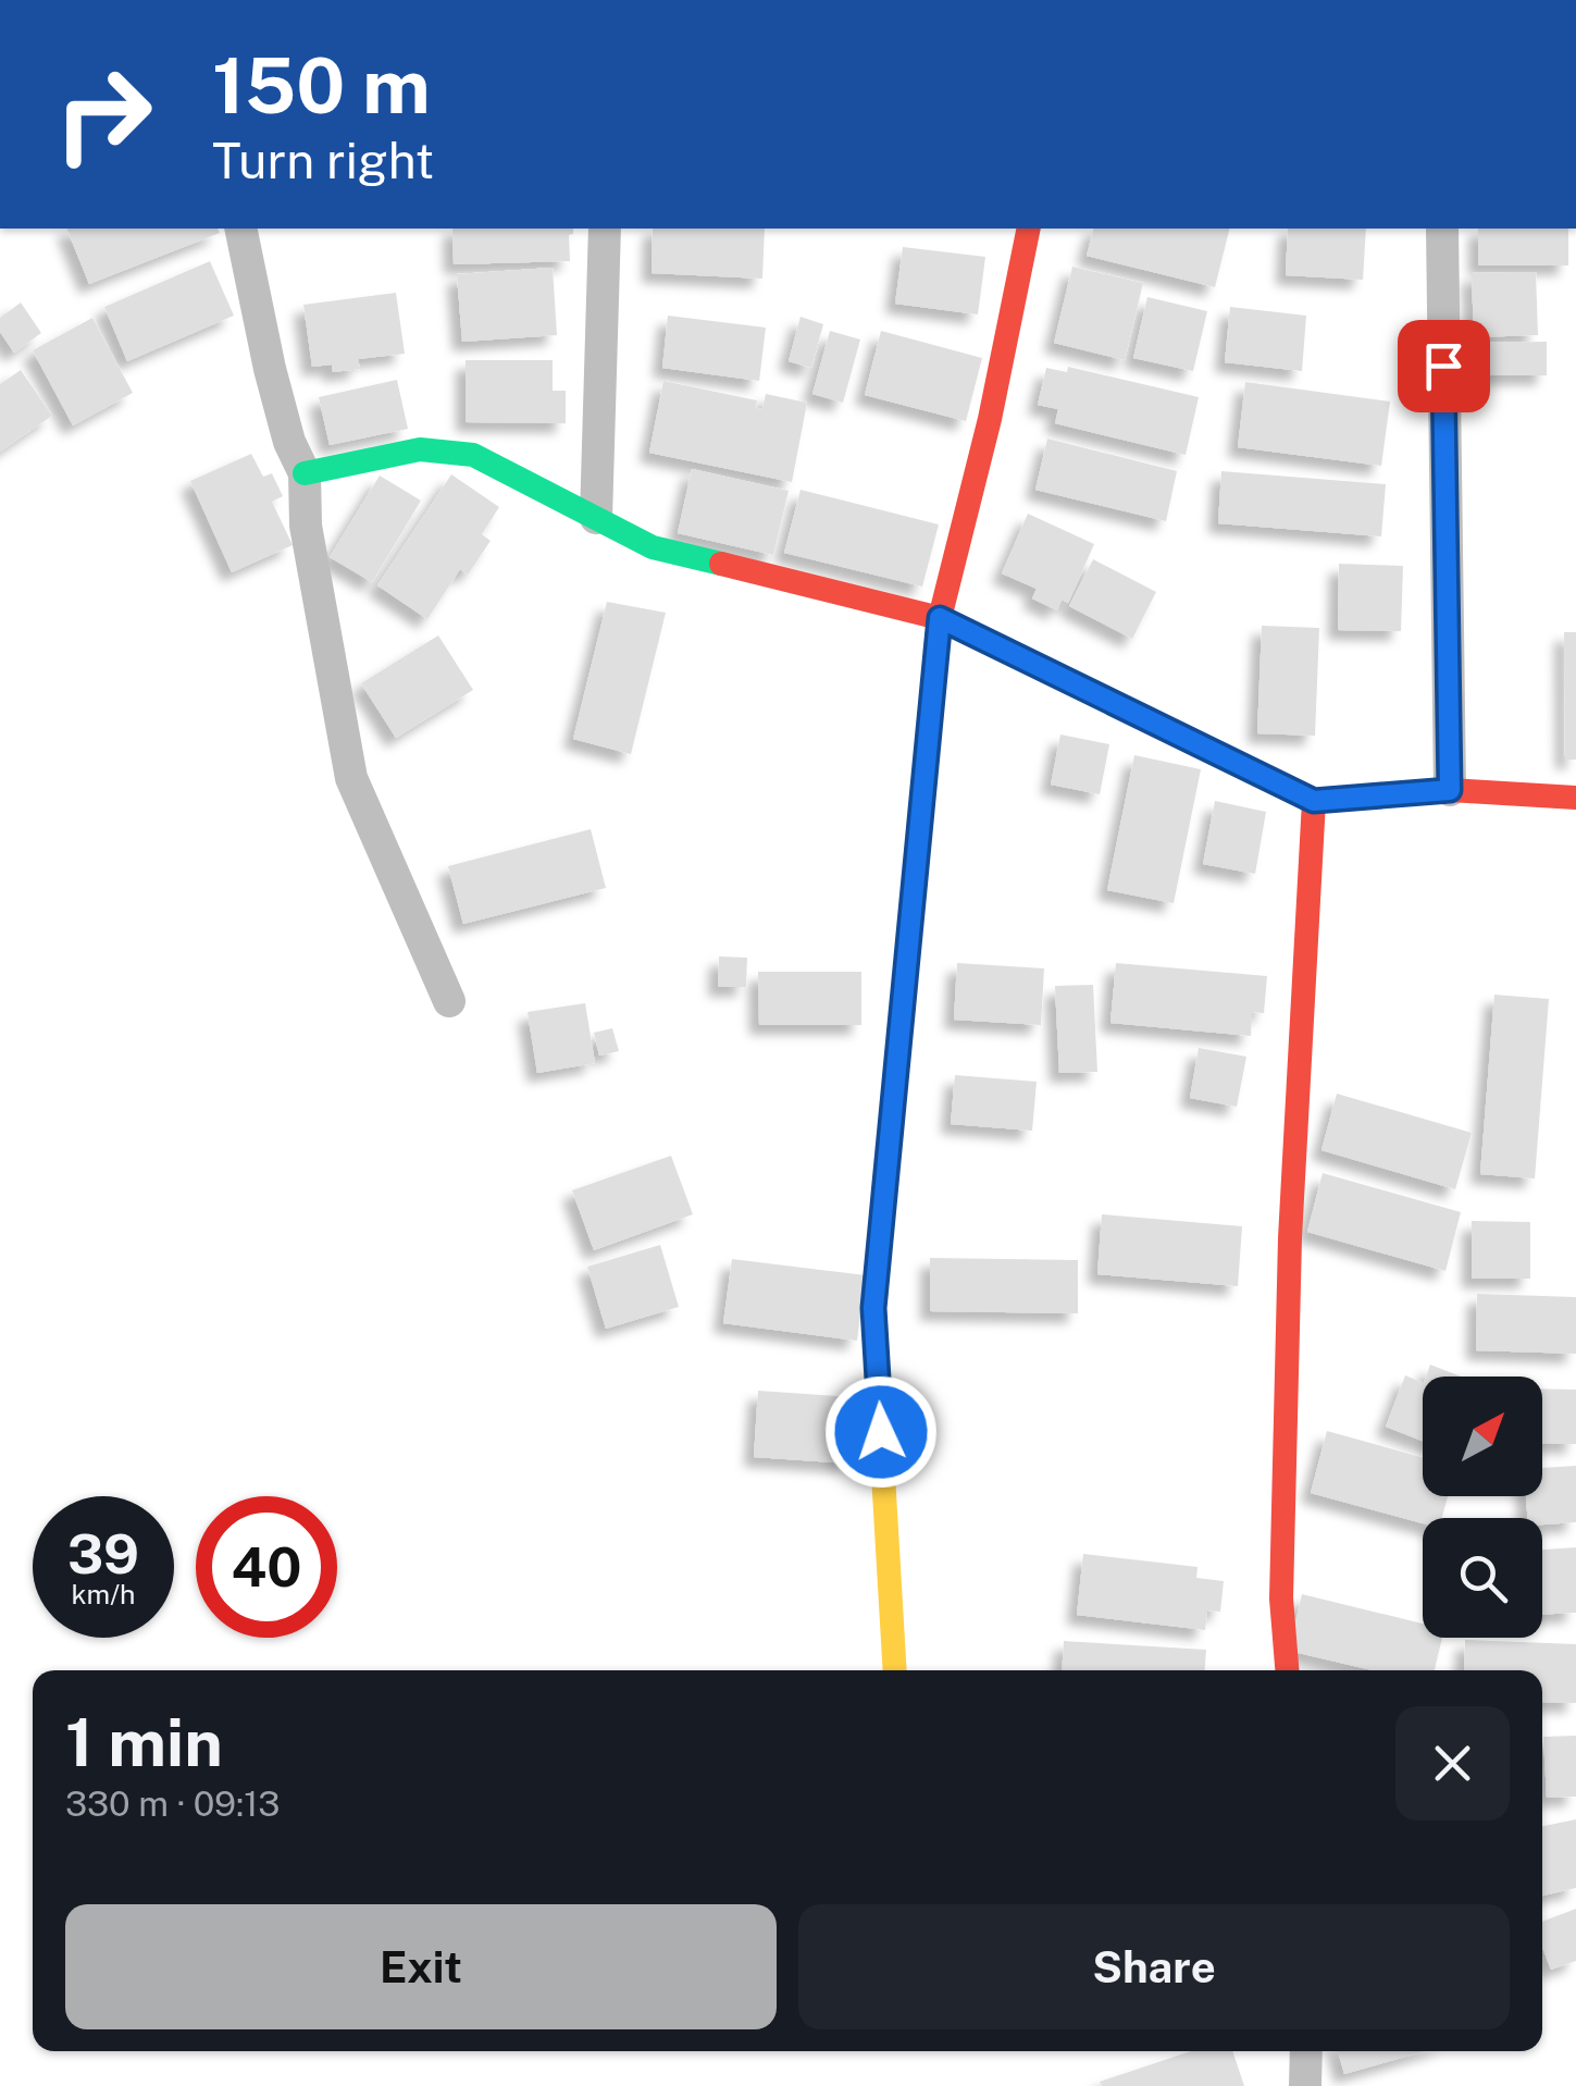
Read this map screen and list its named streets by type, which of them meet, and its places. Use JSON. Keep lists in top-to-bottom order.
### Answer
{
  "north": "top right",
  "page": {
    "turn": ["150 m", "Turn right"],
    "speed": "39 km/h",
    "limit": "40",
    "heading": ["1 min", "330 m · 09:13"],
    "buttons": ["Exit", "Share"]
  }
}
